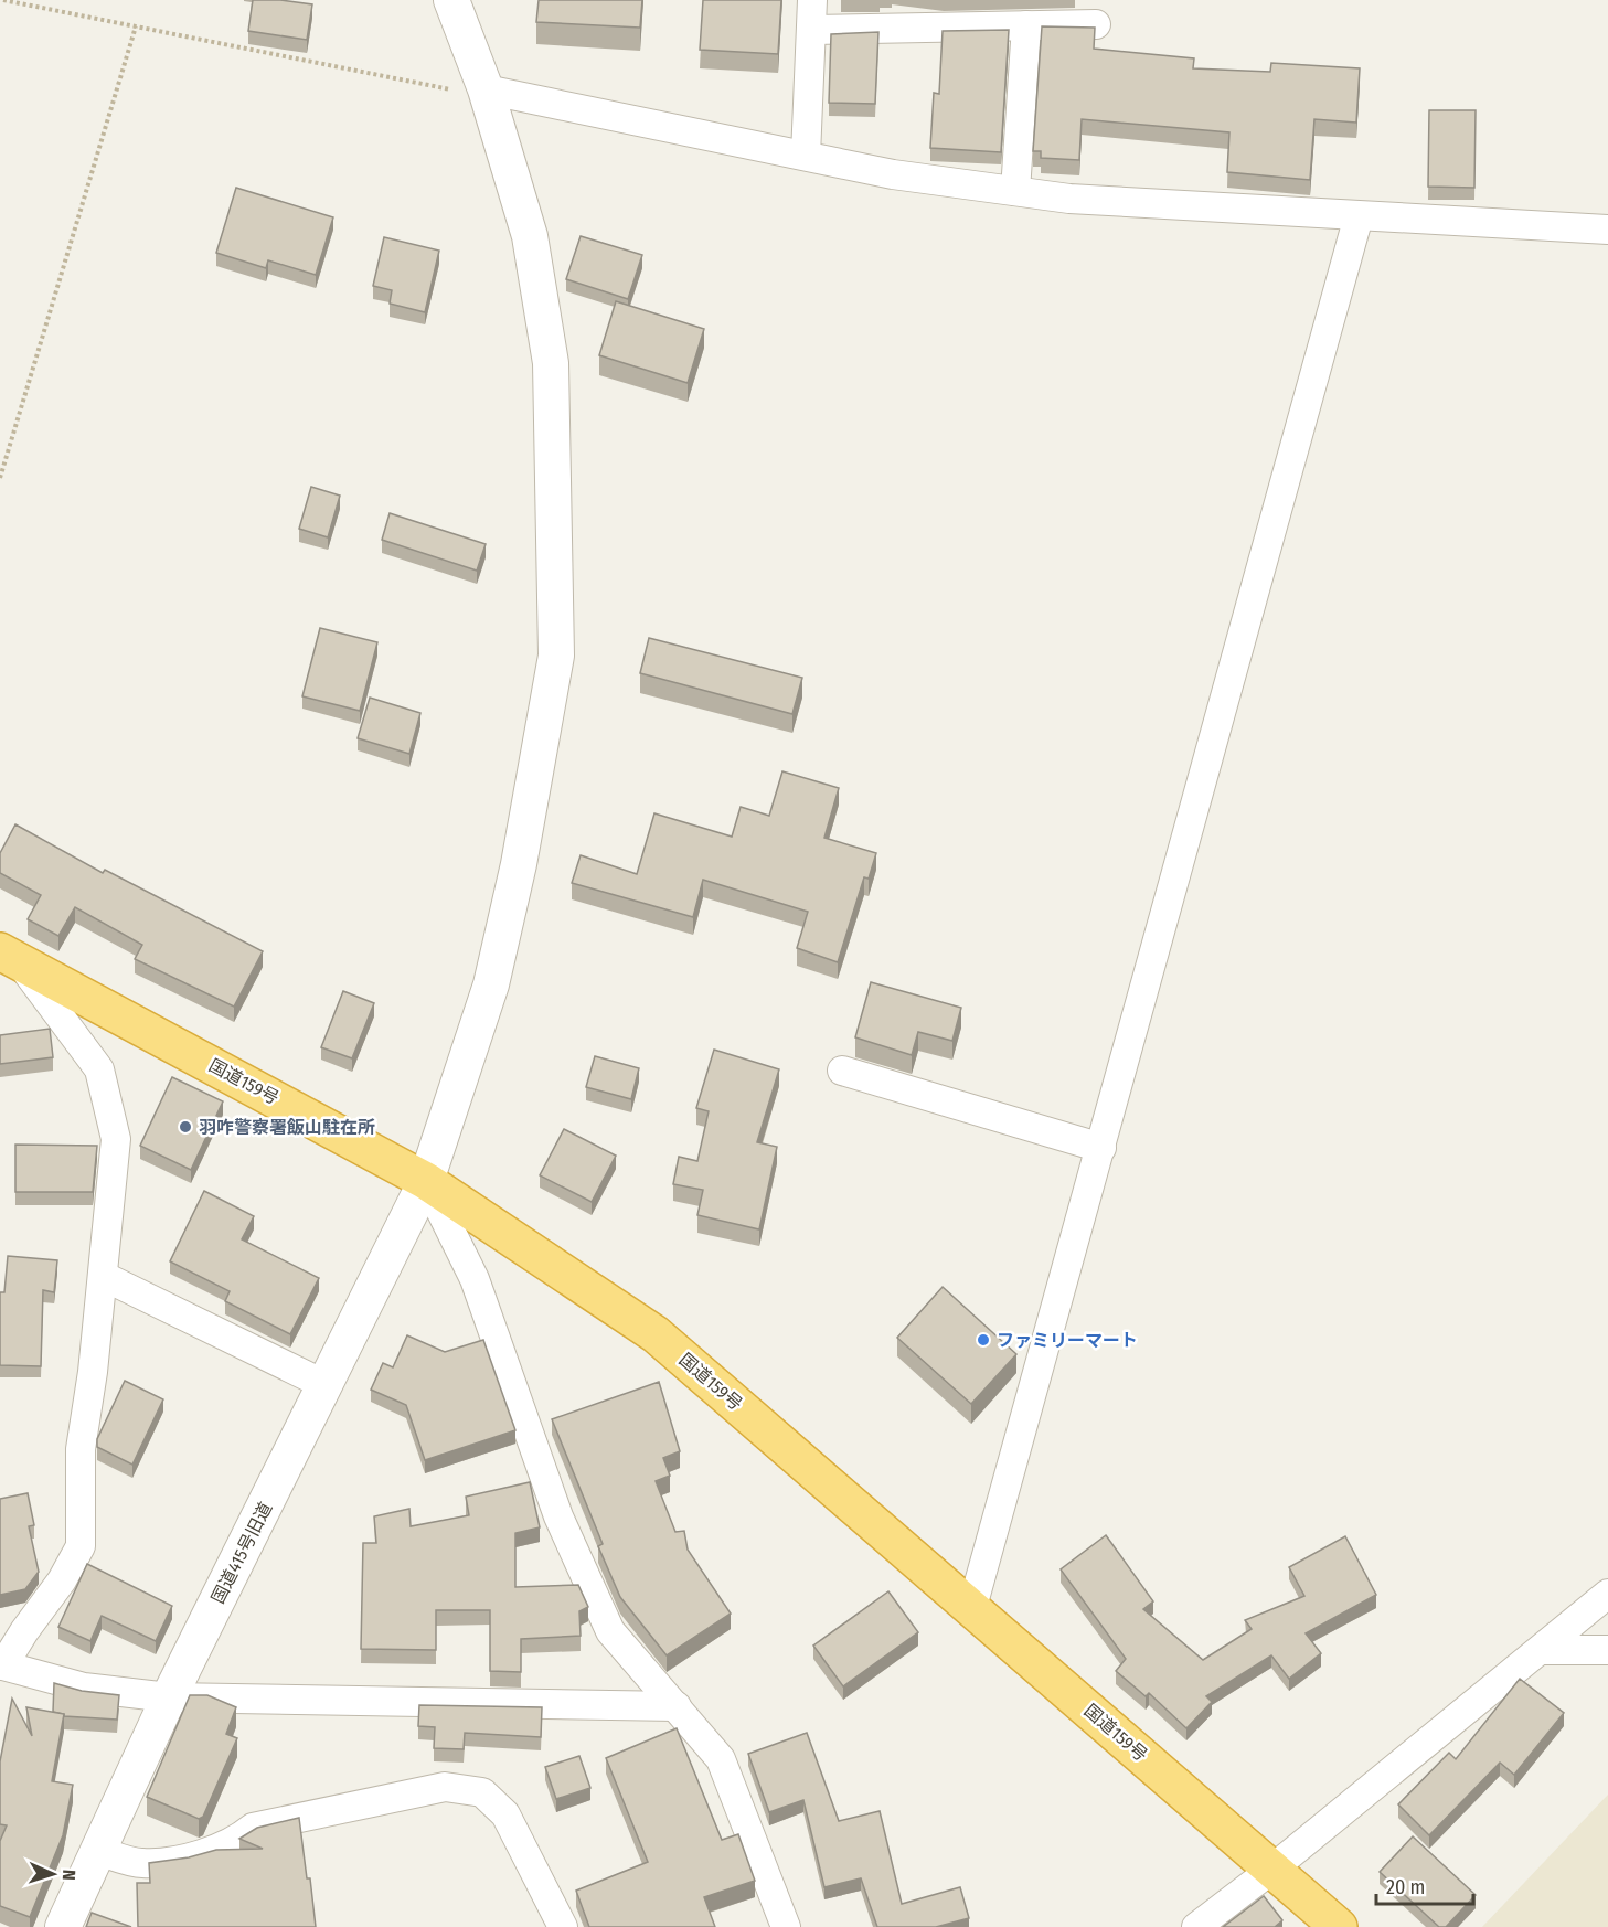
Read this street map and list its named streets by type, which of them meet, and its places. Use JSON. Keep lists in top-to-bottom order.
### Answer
{
  "streets": {
    "highway": ["国道159号"],
    "street": ["国道415号旧道"]
  },
  "crossings": [
    ["国道159号", "国道415号旧道"]
  ],
  "places": ["羽咋警察署飯山駐在所", "ファミリーマート"],
  "scale_bar": "20 m",
  "north": "right"
}
